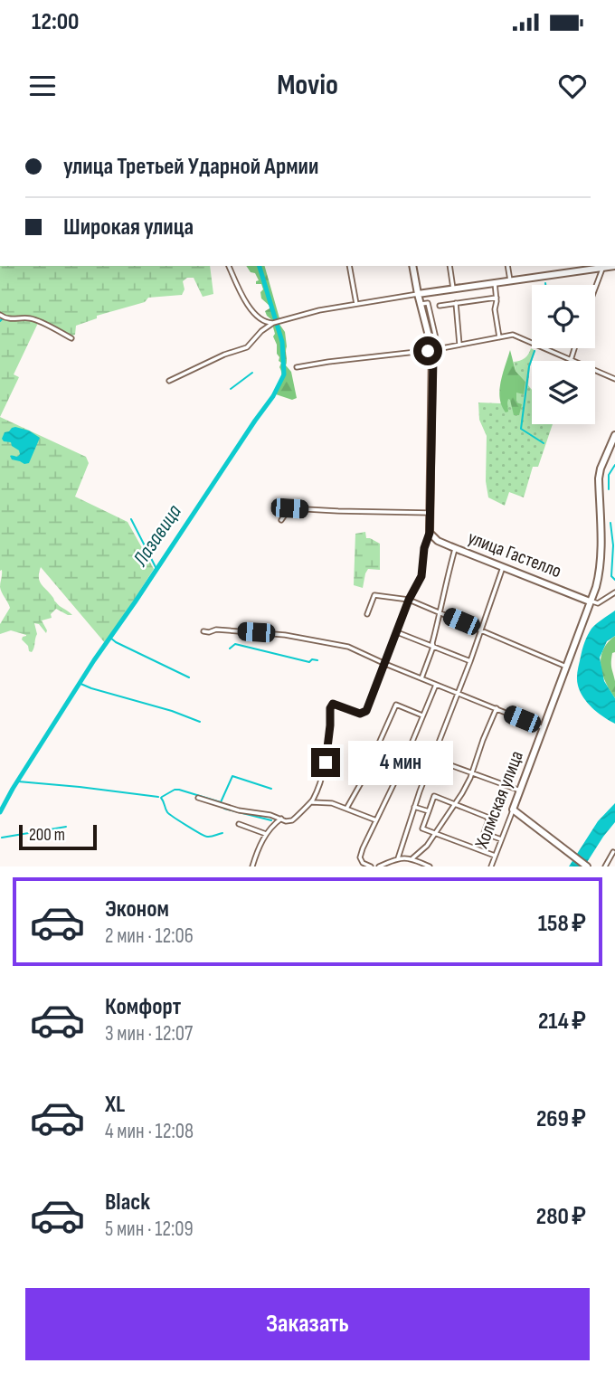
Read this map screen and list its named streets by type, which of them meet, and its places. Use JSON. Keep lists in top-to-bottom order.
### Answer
{
  "streets": {
    "main road": ["улица Гастелло", "Холмская улица"]
  },
  "crossings": [
    ["улица Гастелло", "Холмская улица"]
  ],
  "water": ["Лазавица"],
  "scale_bar": "200 m",
  "page": {
    "status": "12:00",
    "header": "Movio",
    "banner": ["улица Третьей Ударной Армии", "Широкая улица"],
    "bubble": "4 мин",
    "scale": "200 m",
    "list": [
      {
        "name": "Эконом",
        "note": "2 мин · 12:06",
        "value": "158 ₽"
      },
      {
        "name": "Комфорт",
        "note": "3 мин · 12:07",
        "value": "214 ₽"
      },
      {
        "name": "XL",
        "note": "4 мин · 12:08",
        "value": "269 ₽"
      },
      {
        "name": "Black",
        "note": "5 мин · 12:09",
        "value": "280 ₽"
      }
    ],
    "buttons": "Заказать"
  }
}
